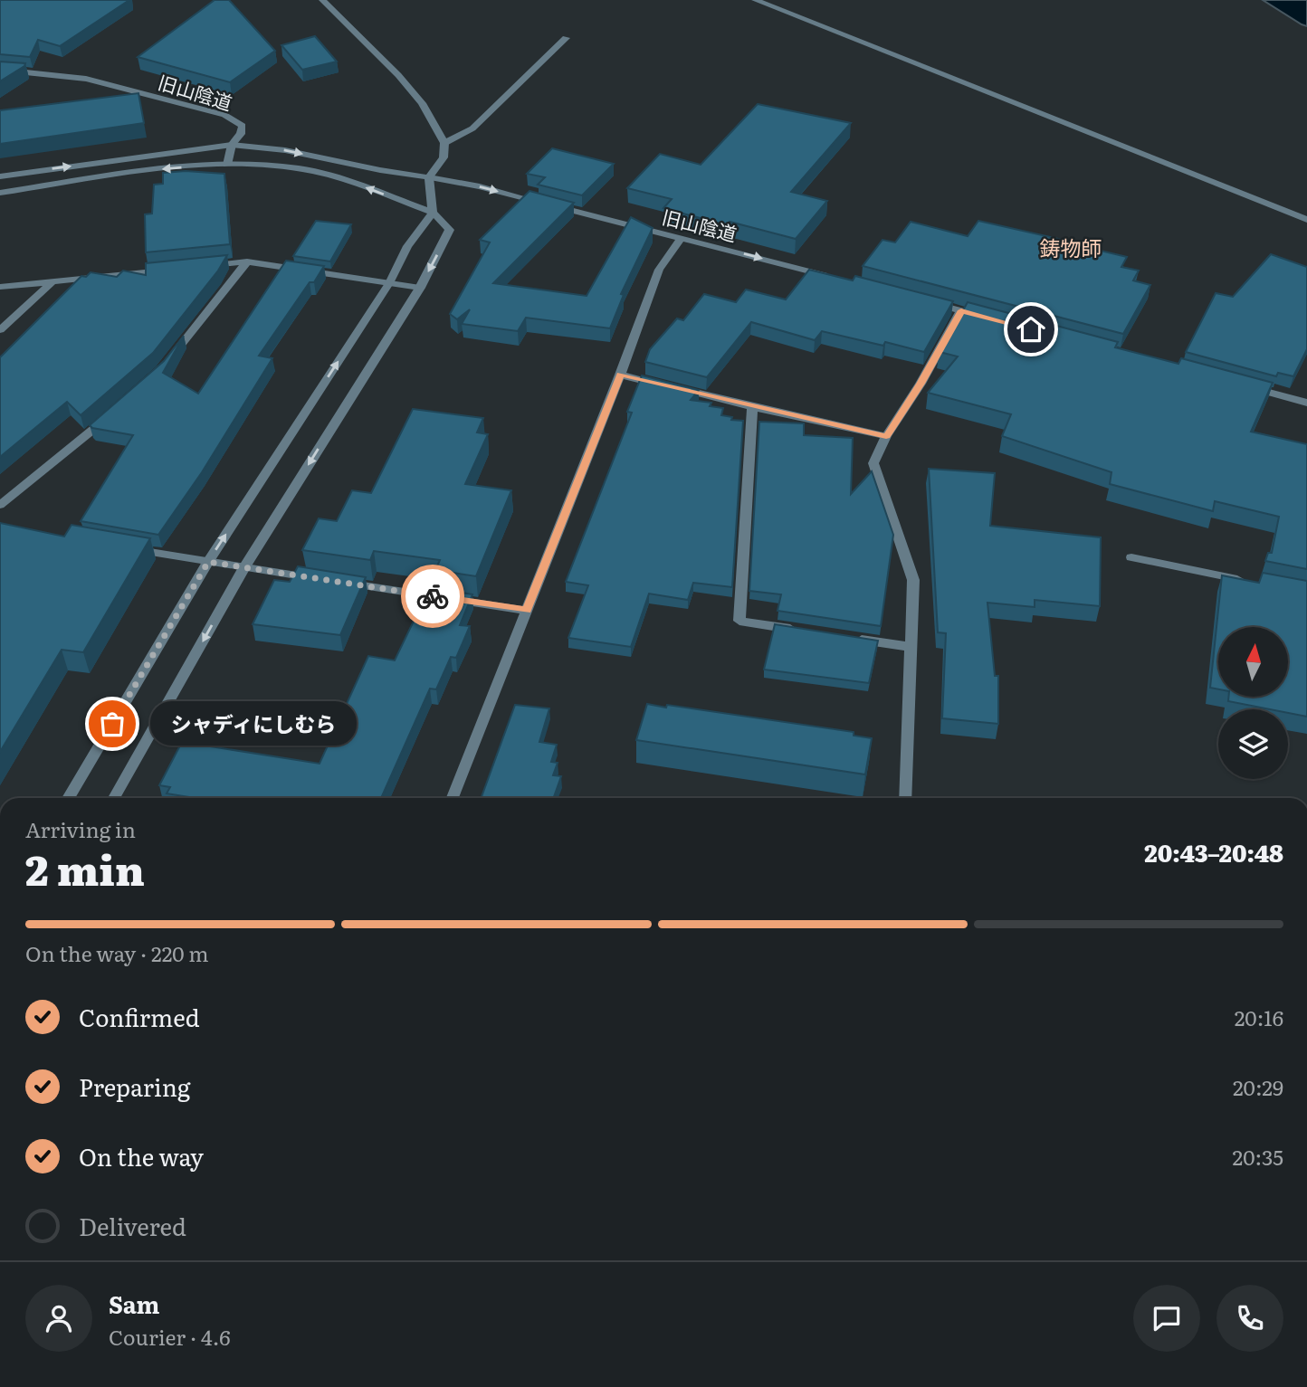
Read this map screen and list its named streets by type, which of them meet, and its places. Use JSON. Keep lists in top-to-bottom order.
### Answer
{
  "streets": {
    "street": ["旧山陰道"]
  },
  "districts": ["鋳物師"],
  "places": ["シャディにしむら"],
  "north": "top",
  "page": {
    "bubble": "シャディにしむら",
    "heading": ["2 min", "Arriving in", "20:43–20:48"],
    "panel": ["Sam", "Courier · 4.6"],
    "bar": "On the way · 220 m",
    "list": [
      ["Confirmed", "20:16"],
      ["Preparing", "20:29"],
      ["On the way", "20:35"],
      "Delivered"
    ]
  }
}
